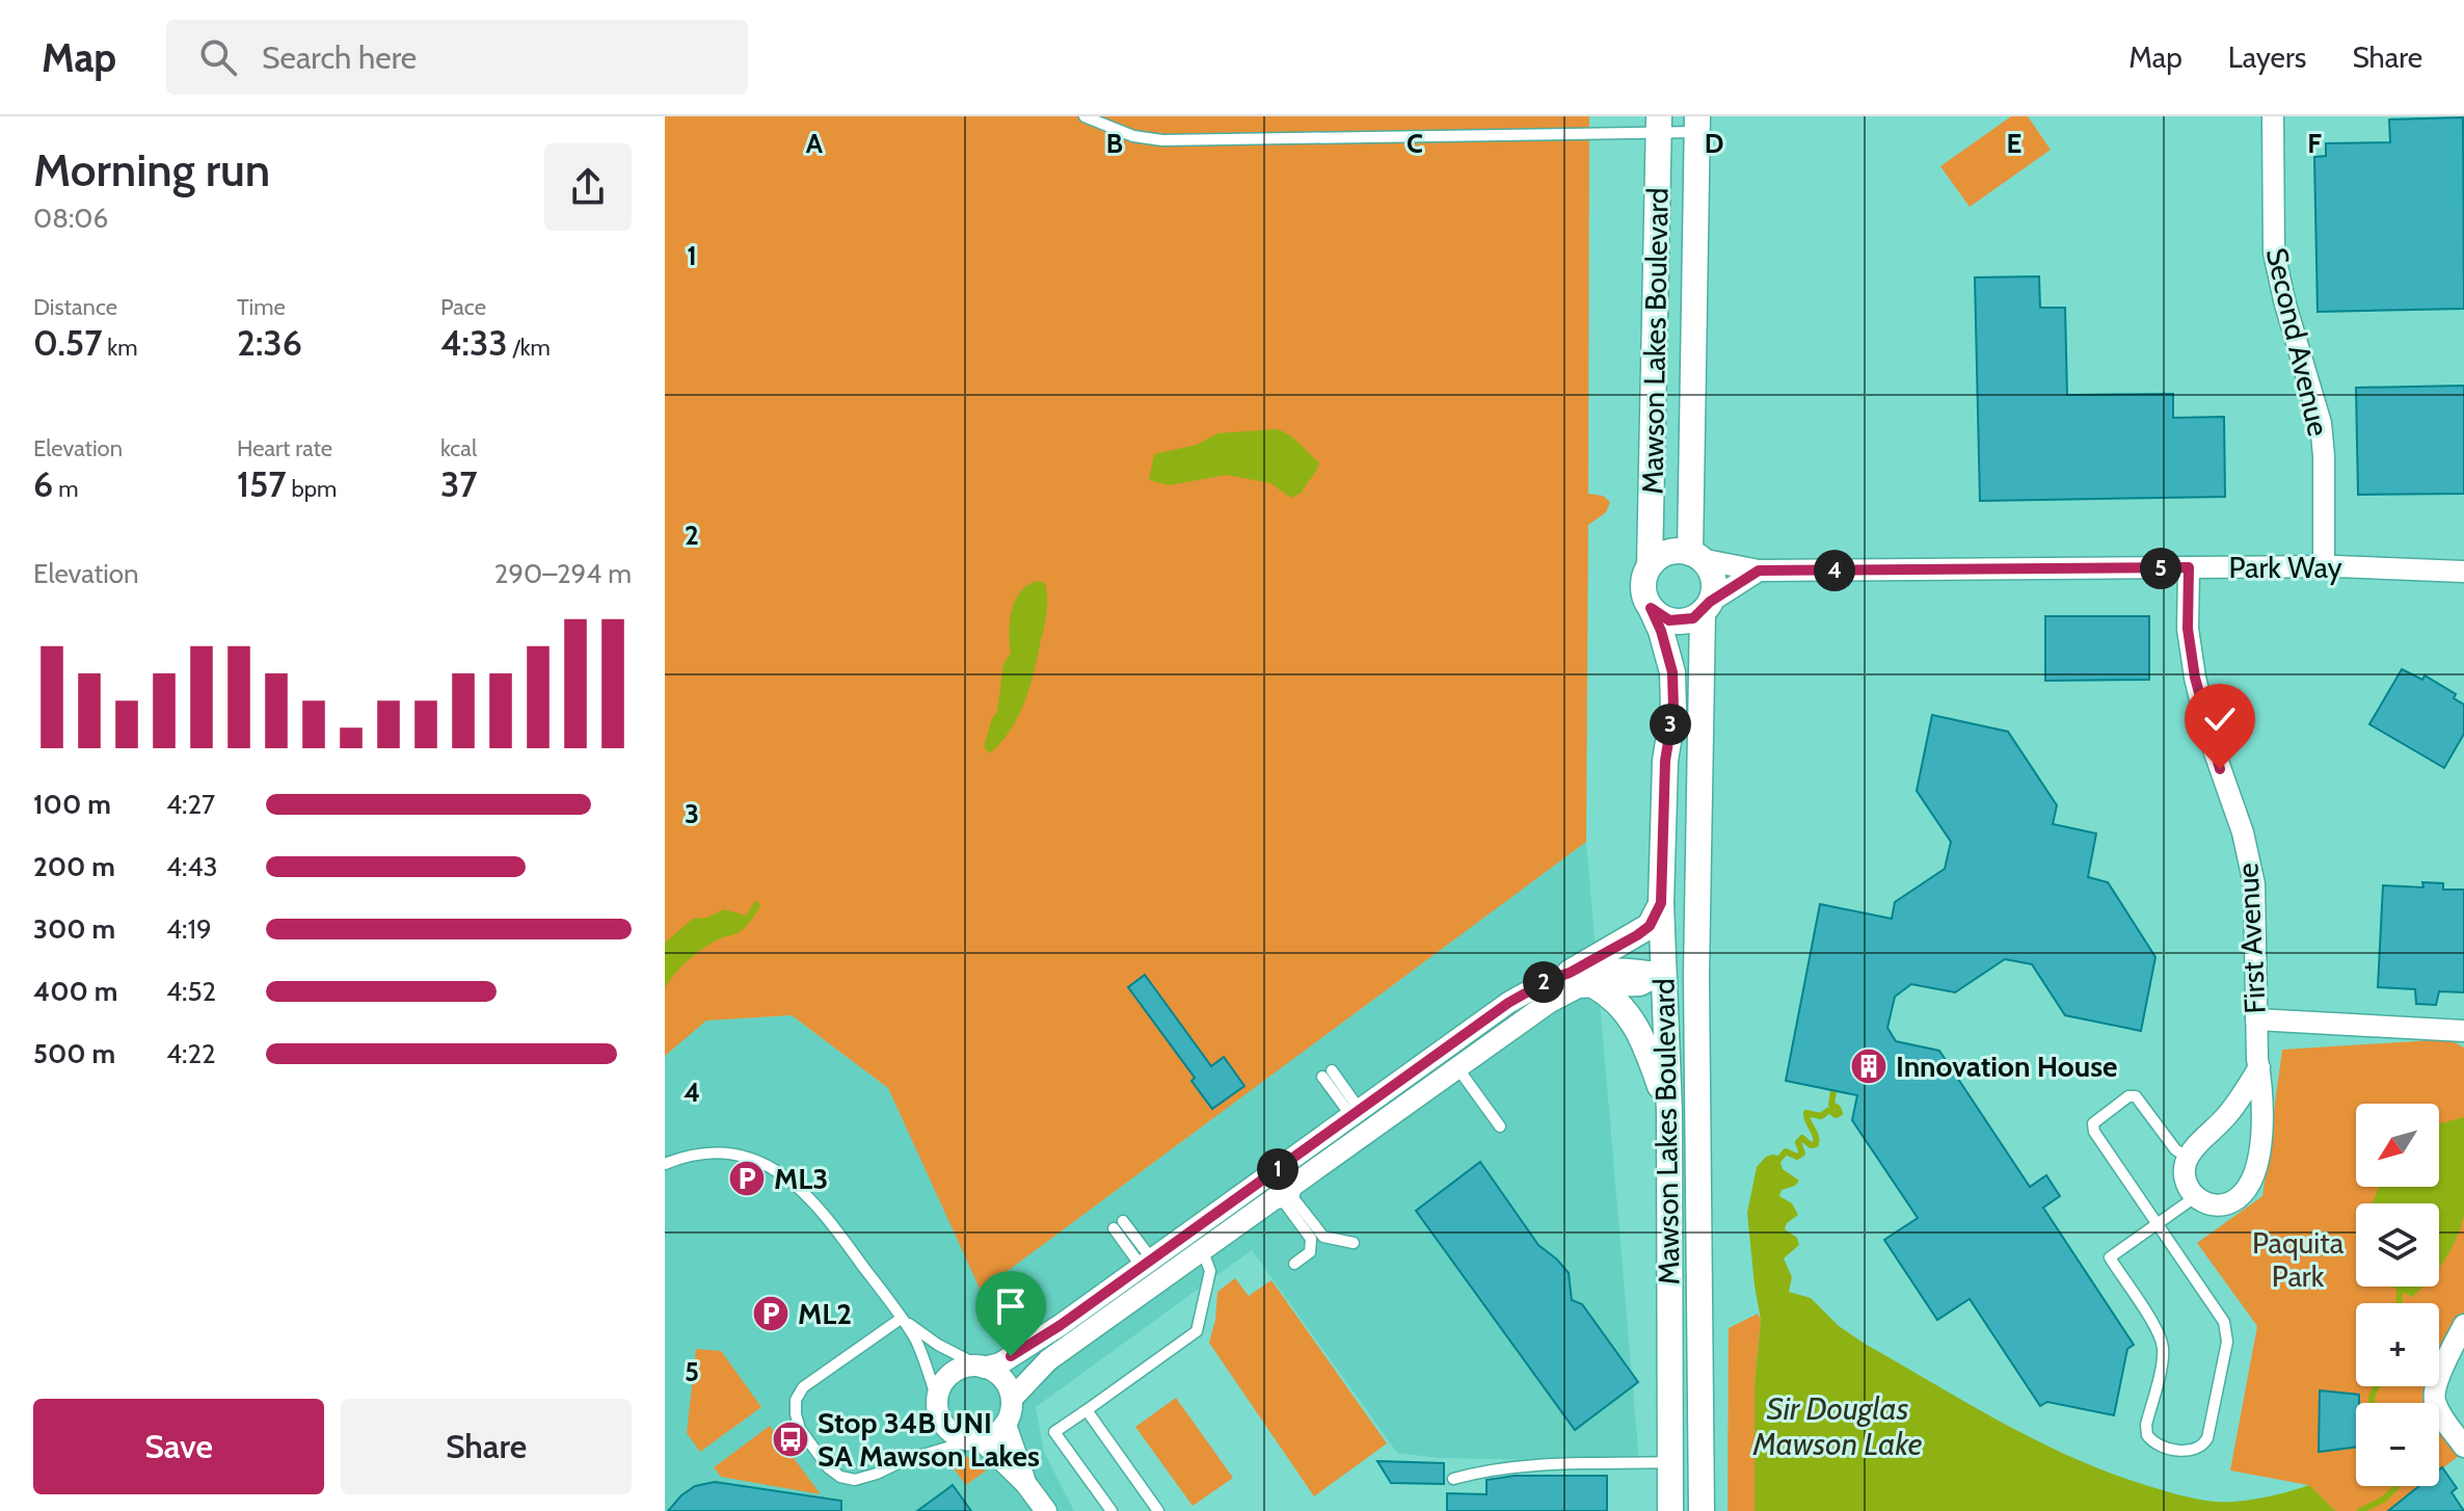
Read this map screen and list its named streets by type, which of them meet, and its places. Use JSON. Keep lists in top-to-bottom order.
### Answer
{
  "streets": {
    "street": [
      "Mawson Lakes Boulevard",
      "Second Avenue",
      "Park Way",
      "First Avenue"
    ]
  },
  "crossings": [
    ["Mawson Lakes Boulevard", "Park Way"],
    ["Second Avenue", "Park Way"],
    ["Park Way", "First Avenue"]
  ],
  "water": ["Sir Douglas Mawson Lake"],
  "parks": ["Paquita Park"],
  "places": {
    "building": ["Innovation House"],
    "parking": ["ML3", "ML2"],
    "bus stop": ["Stop 34B UNI SA Mawson Lakes"]
  },
  "north": "bottom left",
  "page": {
    "header": "Map",
    "search": "Search here",
    "nav": ["Map", "Layers", "Share"],
    "heading": ["Morning run", "08:06"],
    "stats": [
      ["Distance", "0.57 km"],
      ["Time", "2:36"],
      ["Pace", "4:33 /km"],
      ["Elevation", "6 m"],
      ["Heart rate", "157 bpm"],
      ["kcal", "37"]
    ],
    "chart": ["Elevation", "290–294 m"],
    "pins": [
      "5",
      "4",
      "3",
      "2",
      "1"
    ],
    "list": [
      {
        "name": "100 m",
        "note": "4:27"
      },
      {
        "name": "200 m",
        "note": "4:43"
      },
      {
        "name": "300 m",
        "note": "4:19"
      },
      {
        "name": "400 m",
        "note": "4:52"
      },
      {
        "name": "500 m",
        "note": "4:22"
      }
    ],
    "map_buttons": ["+", "−"],
    "buttons": ["Save", "Share"]
  },
  "grid": {
    "columns": [
      "A",
      "B",
      "C",
      "D",
      "E",
      "F"
    ],
    "rows": [
      "1",
      "2",
      "3",
      "4",
      "5"
    ]
  }
}
